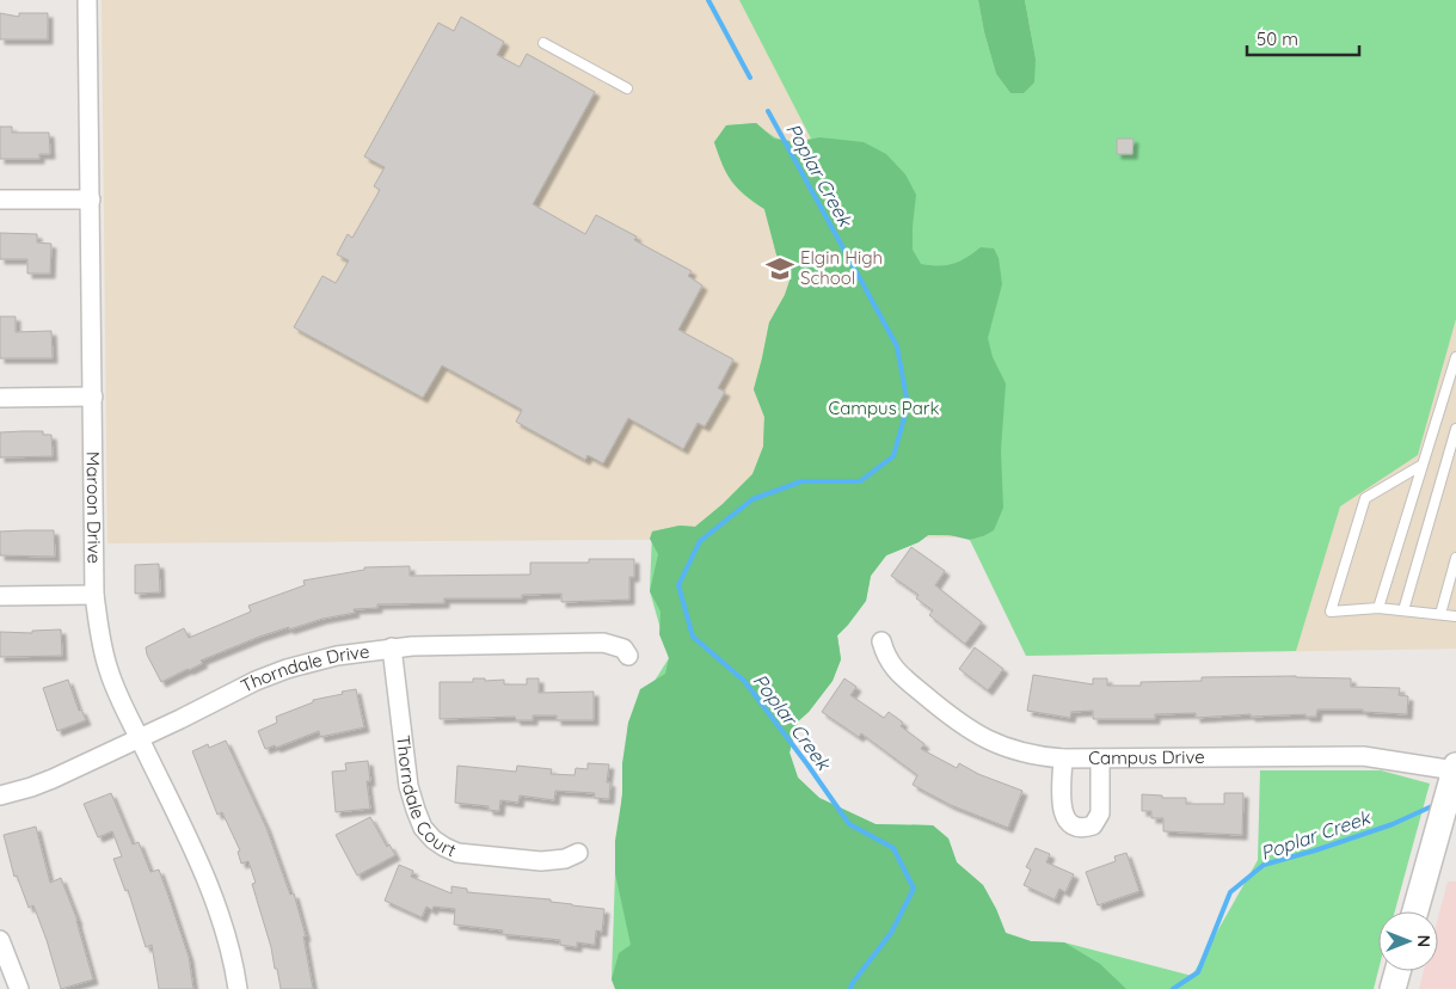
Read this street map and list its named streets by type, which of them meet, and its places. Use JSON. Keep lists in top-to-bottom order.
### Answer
{
  "streets": {
    "street": [
      "Maroon Drive",
      "Thorndale Drive",
      "Campus Drive",
      "Thorndale Court"
    ]
  },
  "crossings": [
    ["Maroon Drive", "Thorndale Drive"],
    ["Thorndale Drive", "Thorndale Court"]
  ],
  "water": ["Poplar Creek"],
  "parks": ["Campus Park"],
  "places": {
    "school or university": ["Elgin High School"]
  },
  "scale_bar": "50 m",
  "north": "right"
}
